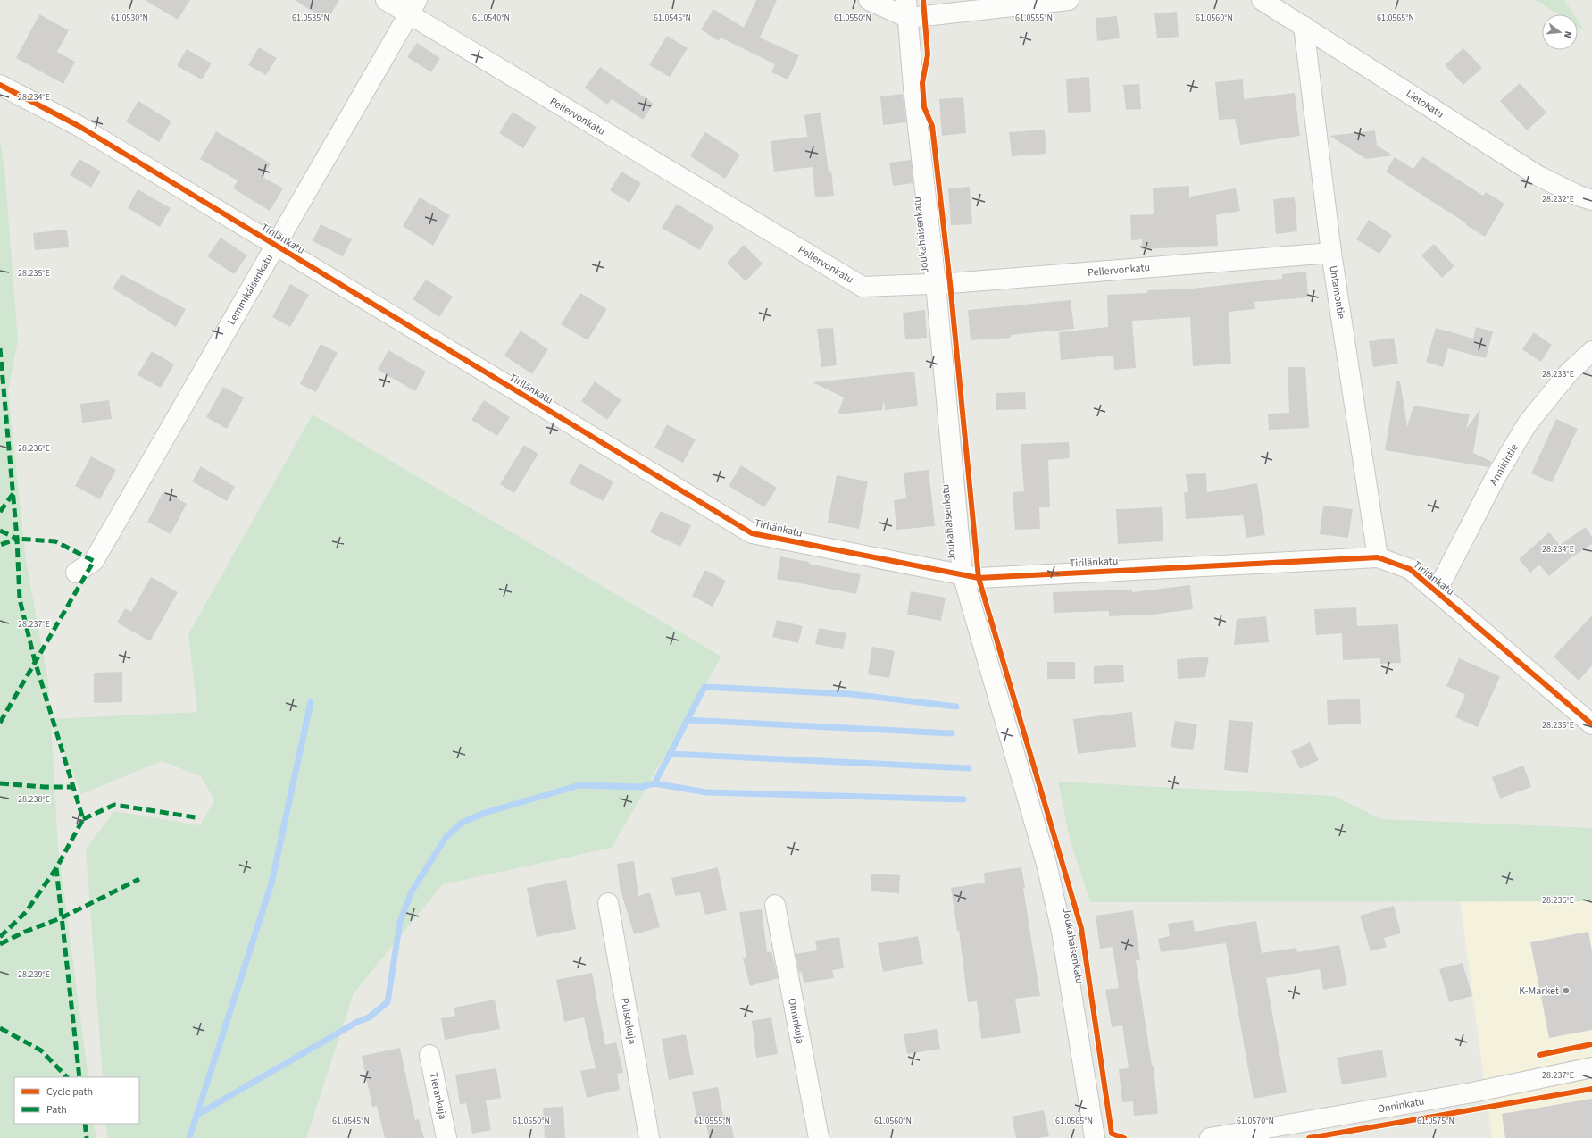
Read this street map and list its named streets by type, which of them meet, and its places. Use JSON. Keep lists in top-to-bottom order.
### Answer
{
  "streets": {
    "street": [
      "Lietokatu",
      "Pellervonkatu",
      "Joukahaisenkatu",
      "Tirilänkatu",
      "Lemmikäisenkatu",
      "Untamontie",
      "Annikintie",
      "Puistokuja",
      "Onninkuja",
      "Tierankuja",
      "Onninkatu"
    ]
  },
  "crossings": [
    ["Lietokatu", "Untamontie"],
    ["Pellervonkatu", "Joukahaisenkatu"],
    ["Pellervonkatu", "Lemmikäisenkatu"],
    ["Pellervonkatu", "Untamontie"],
    ["Joukahaisenkatu", "Tirilänkatu"],
    ["Tirilänkatu", "Lemmikäisenkatu"],
    ["Tirilänkatu", "Untamontie"],
    ["Tirilänkatu", "Annikintie"]
  ],
  "places": ["K-Market"],
  "legend": ["Cycle path", "Path"],
  "north": "right",
  "coordinates": [
    "61.0530°N",
    "61.0535°N",
    "61.0540°N",
    "61.0545°N",
    "61.0550°N",
    "61.0555°N",
    "61.0560°N",
    "61.0565°N",
    "28.234°E",
    "28.232°E",
    "28.235°E",
    "28.233°E",
    "28.236°E",
    "28.237°E",
    "28.238°E",
    "28.239°E",
    "61.0570°N",
    "61.0575°N"
  ]
}
